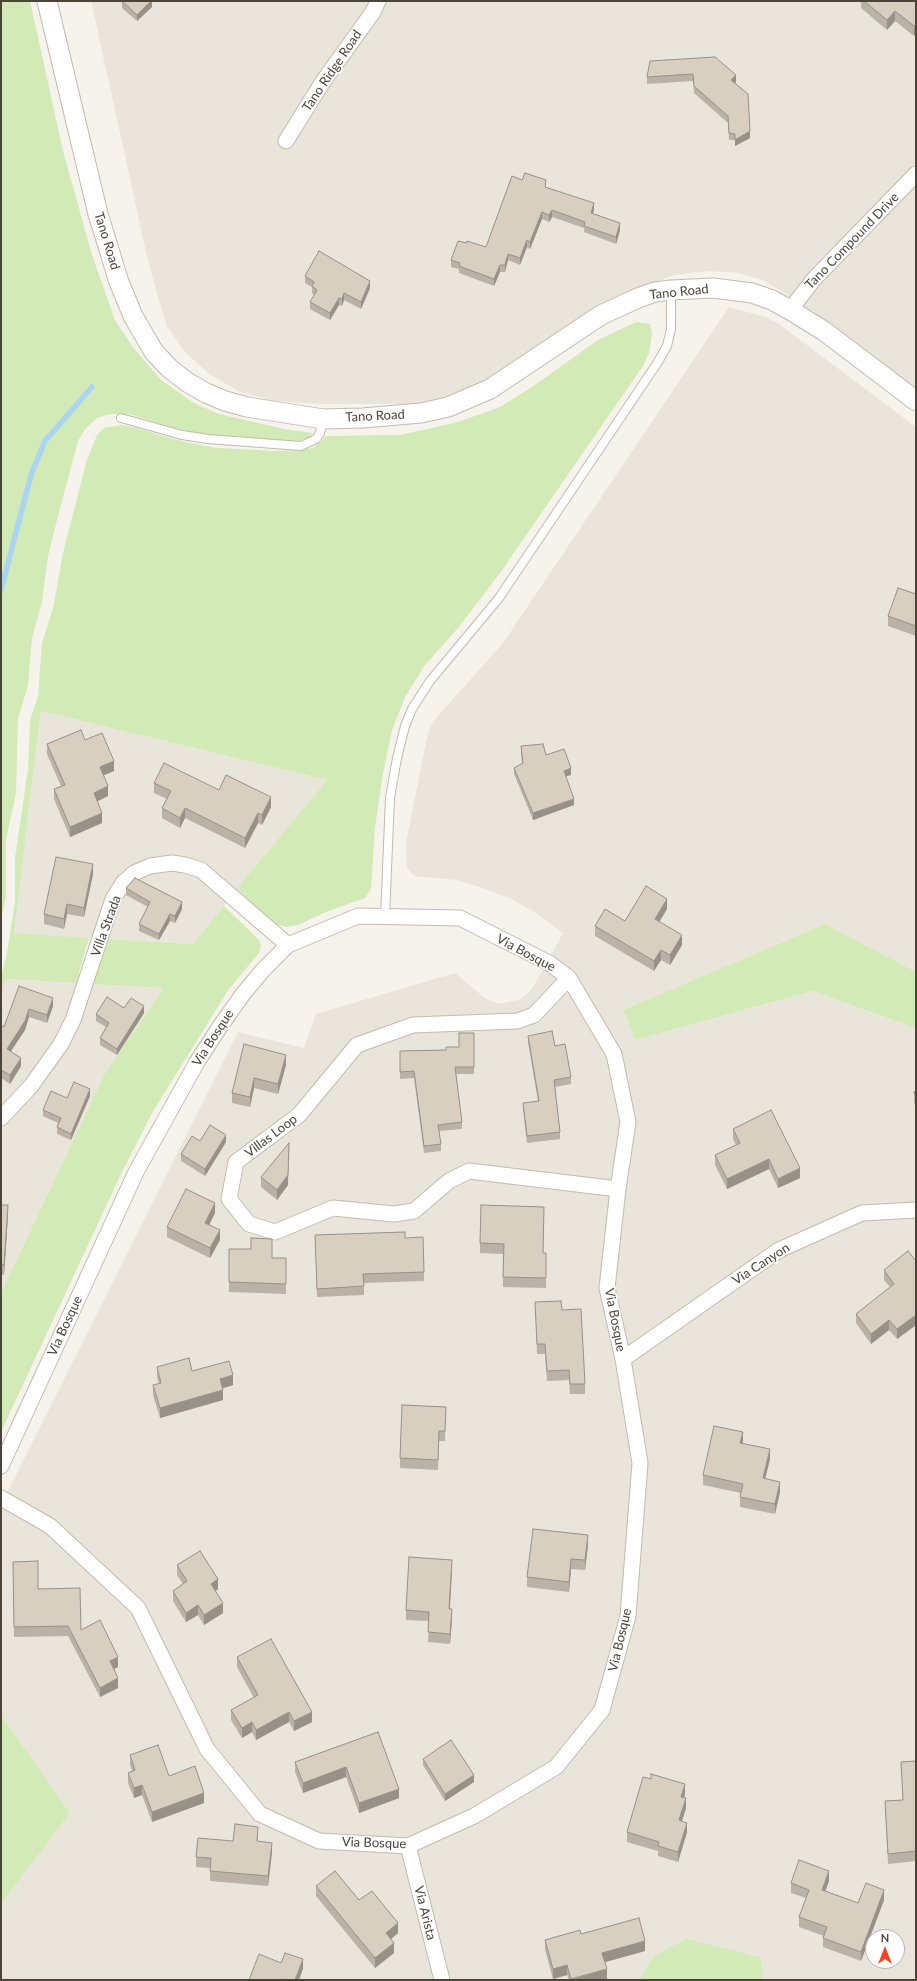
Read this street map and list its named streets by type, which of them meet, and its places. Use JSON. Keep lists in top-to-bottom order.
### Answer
{
  "streets": {
    "street": [
      "Tano Ridge Road",
      "Tano Road",
      "Tano Compound Drive",
      "Villa Strada",
      "Via Bosque",
      "Villas Loop",
      "Via Canyon",
      "Via Arista"
    ]
  },
  "crossings": [
    ["Tano Road", "Tano Compound Drive"],
    ["Villa Strada", "Via Bosque"],
    ["Via Bosque", "Villas Loop"],
    ["Via Bosque", "Via Canyon"],
    ["Via Bosque", "Via Arista"]
  ],
  "north": "top"
}
